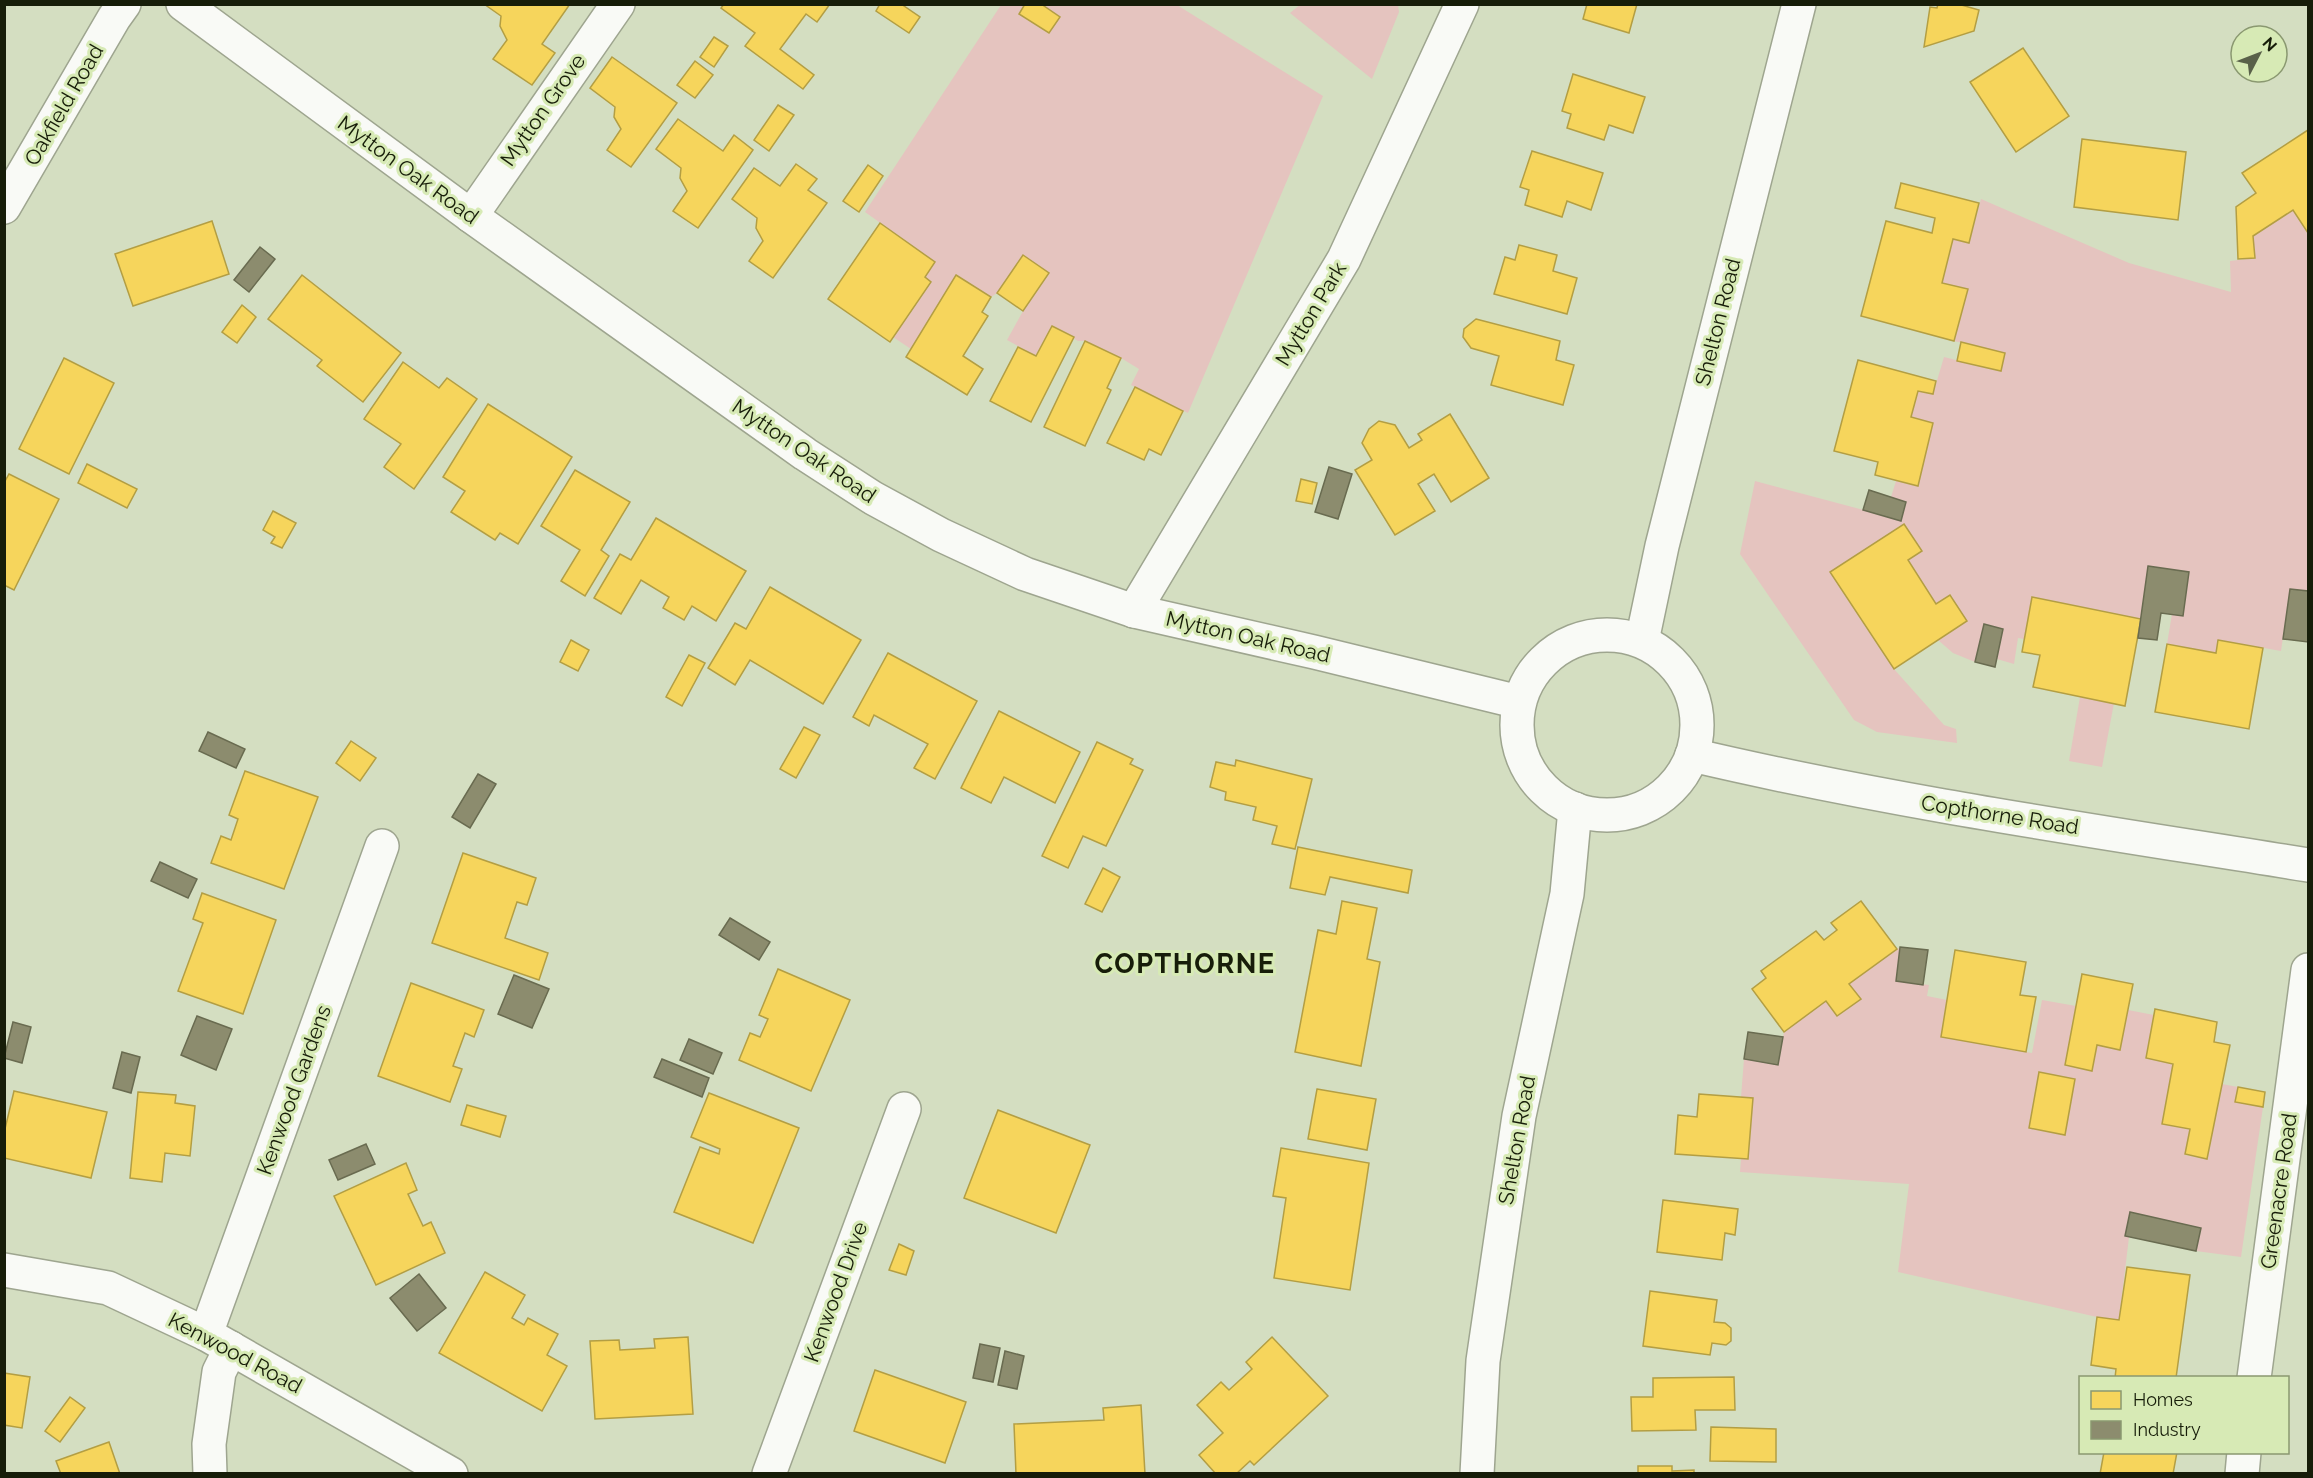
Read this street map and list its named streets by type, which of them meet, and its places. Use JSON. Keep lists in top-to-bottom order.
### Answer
{
  "streets": {
    "main road": [
      "Oakfield Road",
      "Mytton Grove",
      "Mytton Oak Road",
      "Mytton Park",
      "Shelton Road",
      "Copthorne Road",
      "Kenwood Gardens",
      "Greenacre Road",
      "Kenwood Drive",
      "Kenwood Road"
    ]
  },
  "crossings": [
    ["Mytton Grove", "Mytton Oak Road"],
    ["Mytton Oak Road", "Mytton Park"],
    ["Mytton Oak Road", "Shelton Road"],
    ["Mytton Oak Road", "Copthorne Road"],
    ["Shelton Road", "Copthorne Road"],
    ["Kenwood Gardens", "Kenwood Road"]
  ],
  "districts": ["COPTHORNE"],
  "legend": ["Homes", "Industry"],
  "north": "top right"
}
